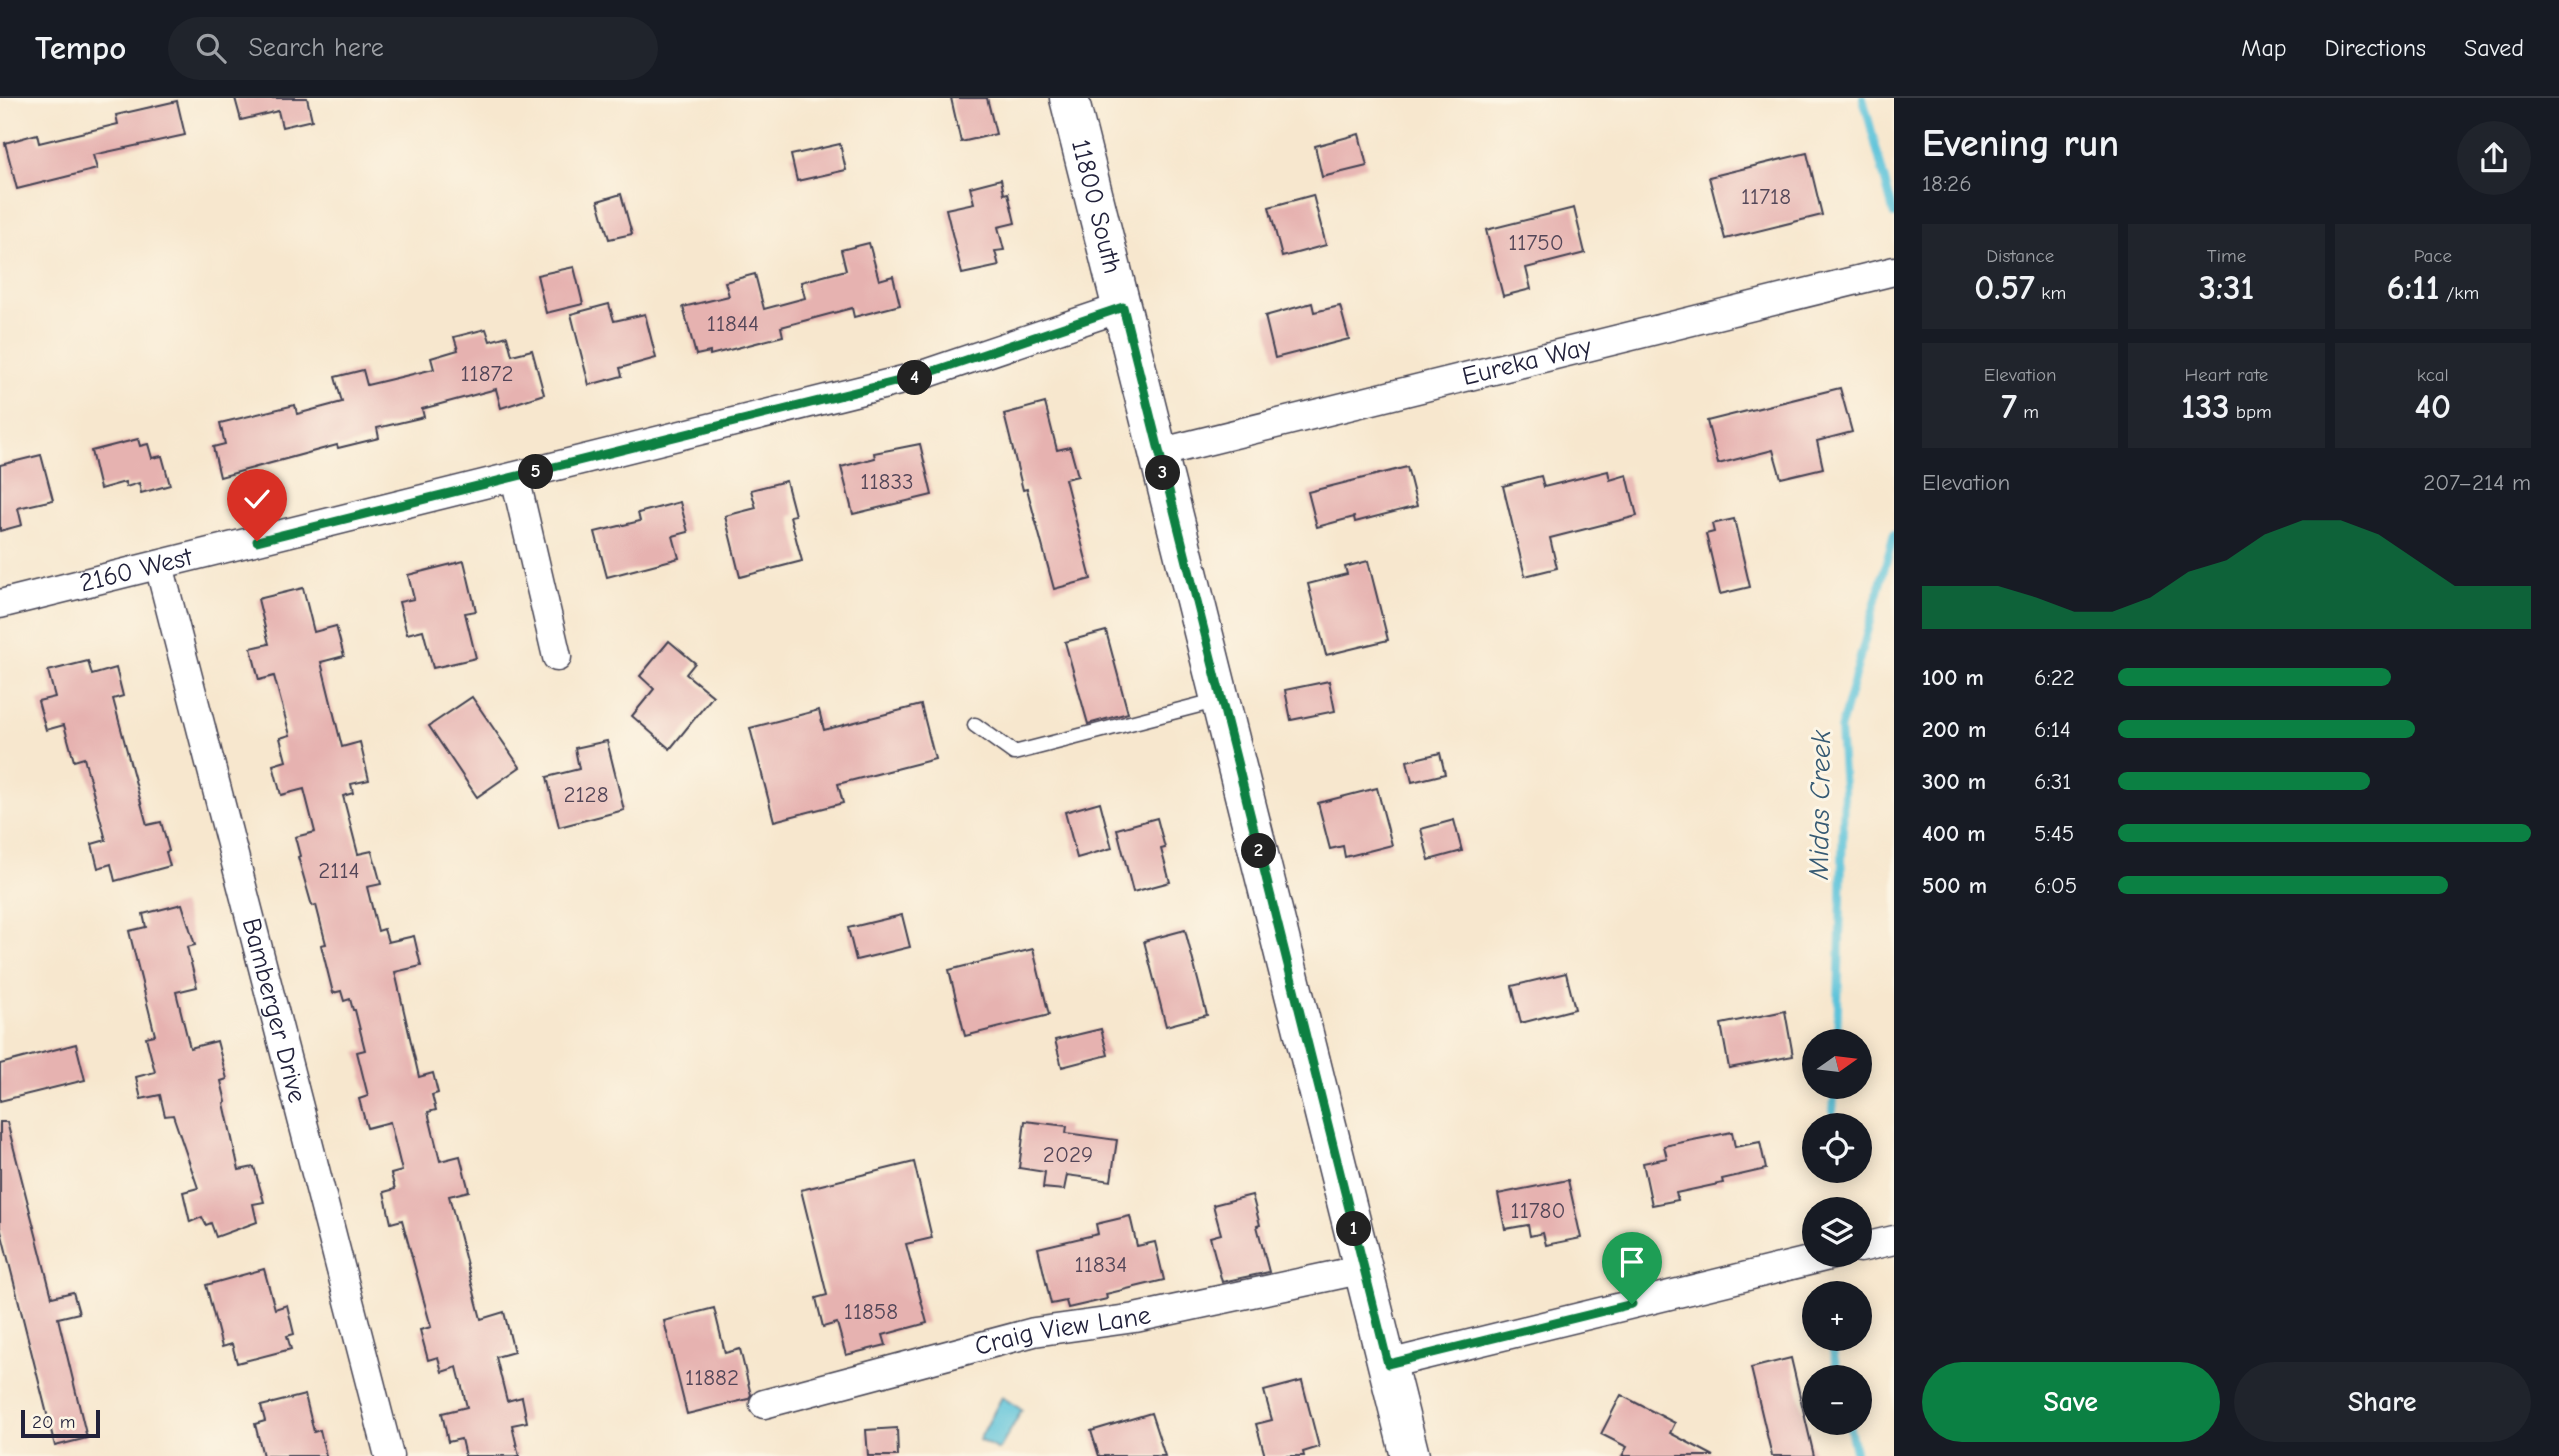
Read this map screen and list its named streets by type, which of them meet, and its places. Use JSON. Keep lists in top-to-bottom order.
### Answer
{
  "streets": {
    "main road": ["11800 South"],
    "street": [
      "Eureka Way",
      "2160 West",
      "Bamberger Drive",
      "Craig View Lane"
    ]
  },
  "crossings": [
    ["11800 South", "Eureka Way"],
    ["11800 South", "2160 West"],
    ["11800 South", "Craig View Lane"],
    ["2160 West", "Bamberger Drive"]
  ],
  "water": ["Midas Creek"],
  "house_numbers": [
    "11718",
    "11750",
    "11844",
    "11872",
    "11833",
    "2128",
    "2114",
    "2029",
    "11780",
    "11834",
    "11858",
    "11882"
  ],
  "scale_bar": "20 m",
  "north": "right",
  "page": {
    "header": "Tempo",
    "search": "Search here",
    "nav": ["Map", "Directions", "Saved"],
    "heading": ["Evening run", "18:26"],
    "stats": [
      ["Distance", "0.57 km"],
      ["Time", "3:31"],
      ["Pace", "6:11 /km"],
      ["Elevation", "7 m"],
      ["Heart rate", "133 bpm"],
      ["kcal", "40"]
    ],
    "pins": [
      "4",
      "5",
      "3",
      "2",
      "1"
    ],
    "chart": ["Elevation", "207–214 m"],
    "list": [
      {
        "name": "100 m",
        "note": "6:22"
      },
      {
        "name": "200 m",
        "note": "6:14"
      },
      {
        "name": "300 m",
        "note": "6:31"
      },
      {
        "name": "400 m",
        "note": "5:45"
      },
      {
        "name": "500 m",
        "note": "6:05"
      }
    ],
    "map_buttons": ["+", "−"],
    "buttons": ["Save", "Share"],
    "scale": "20 m"
  }
}
